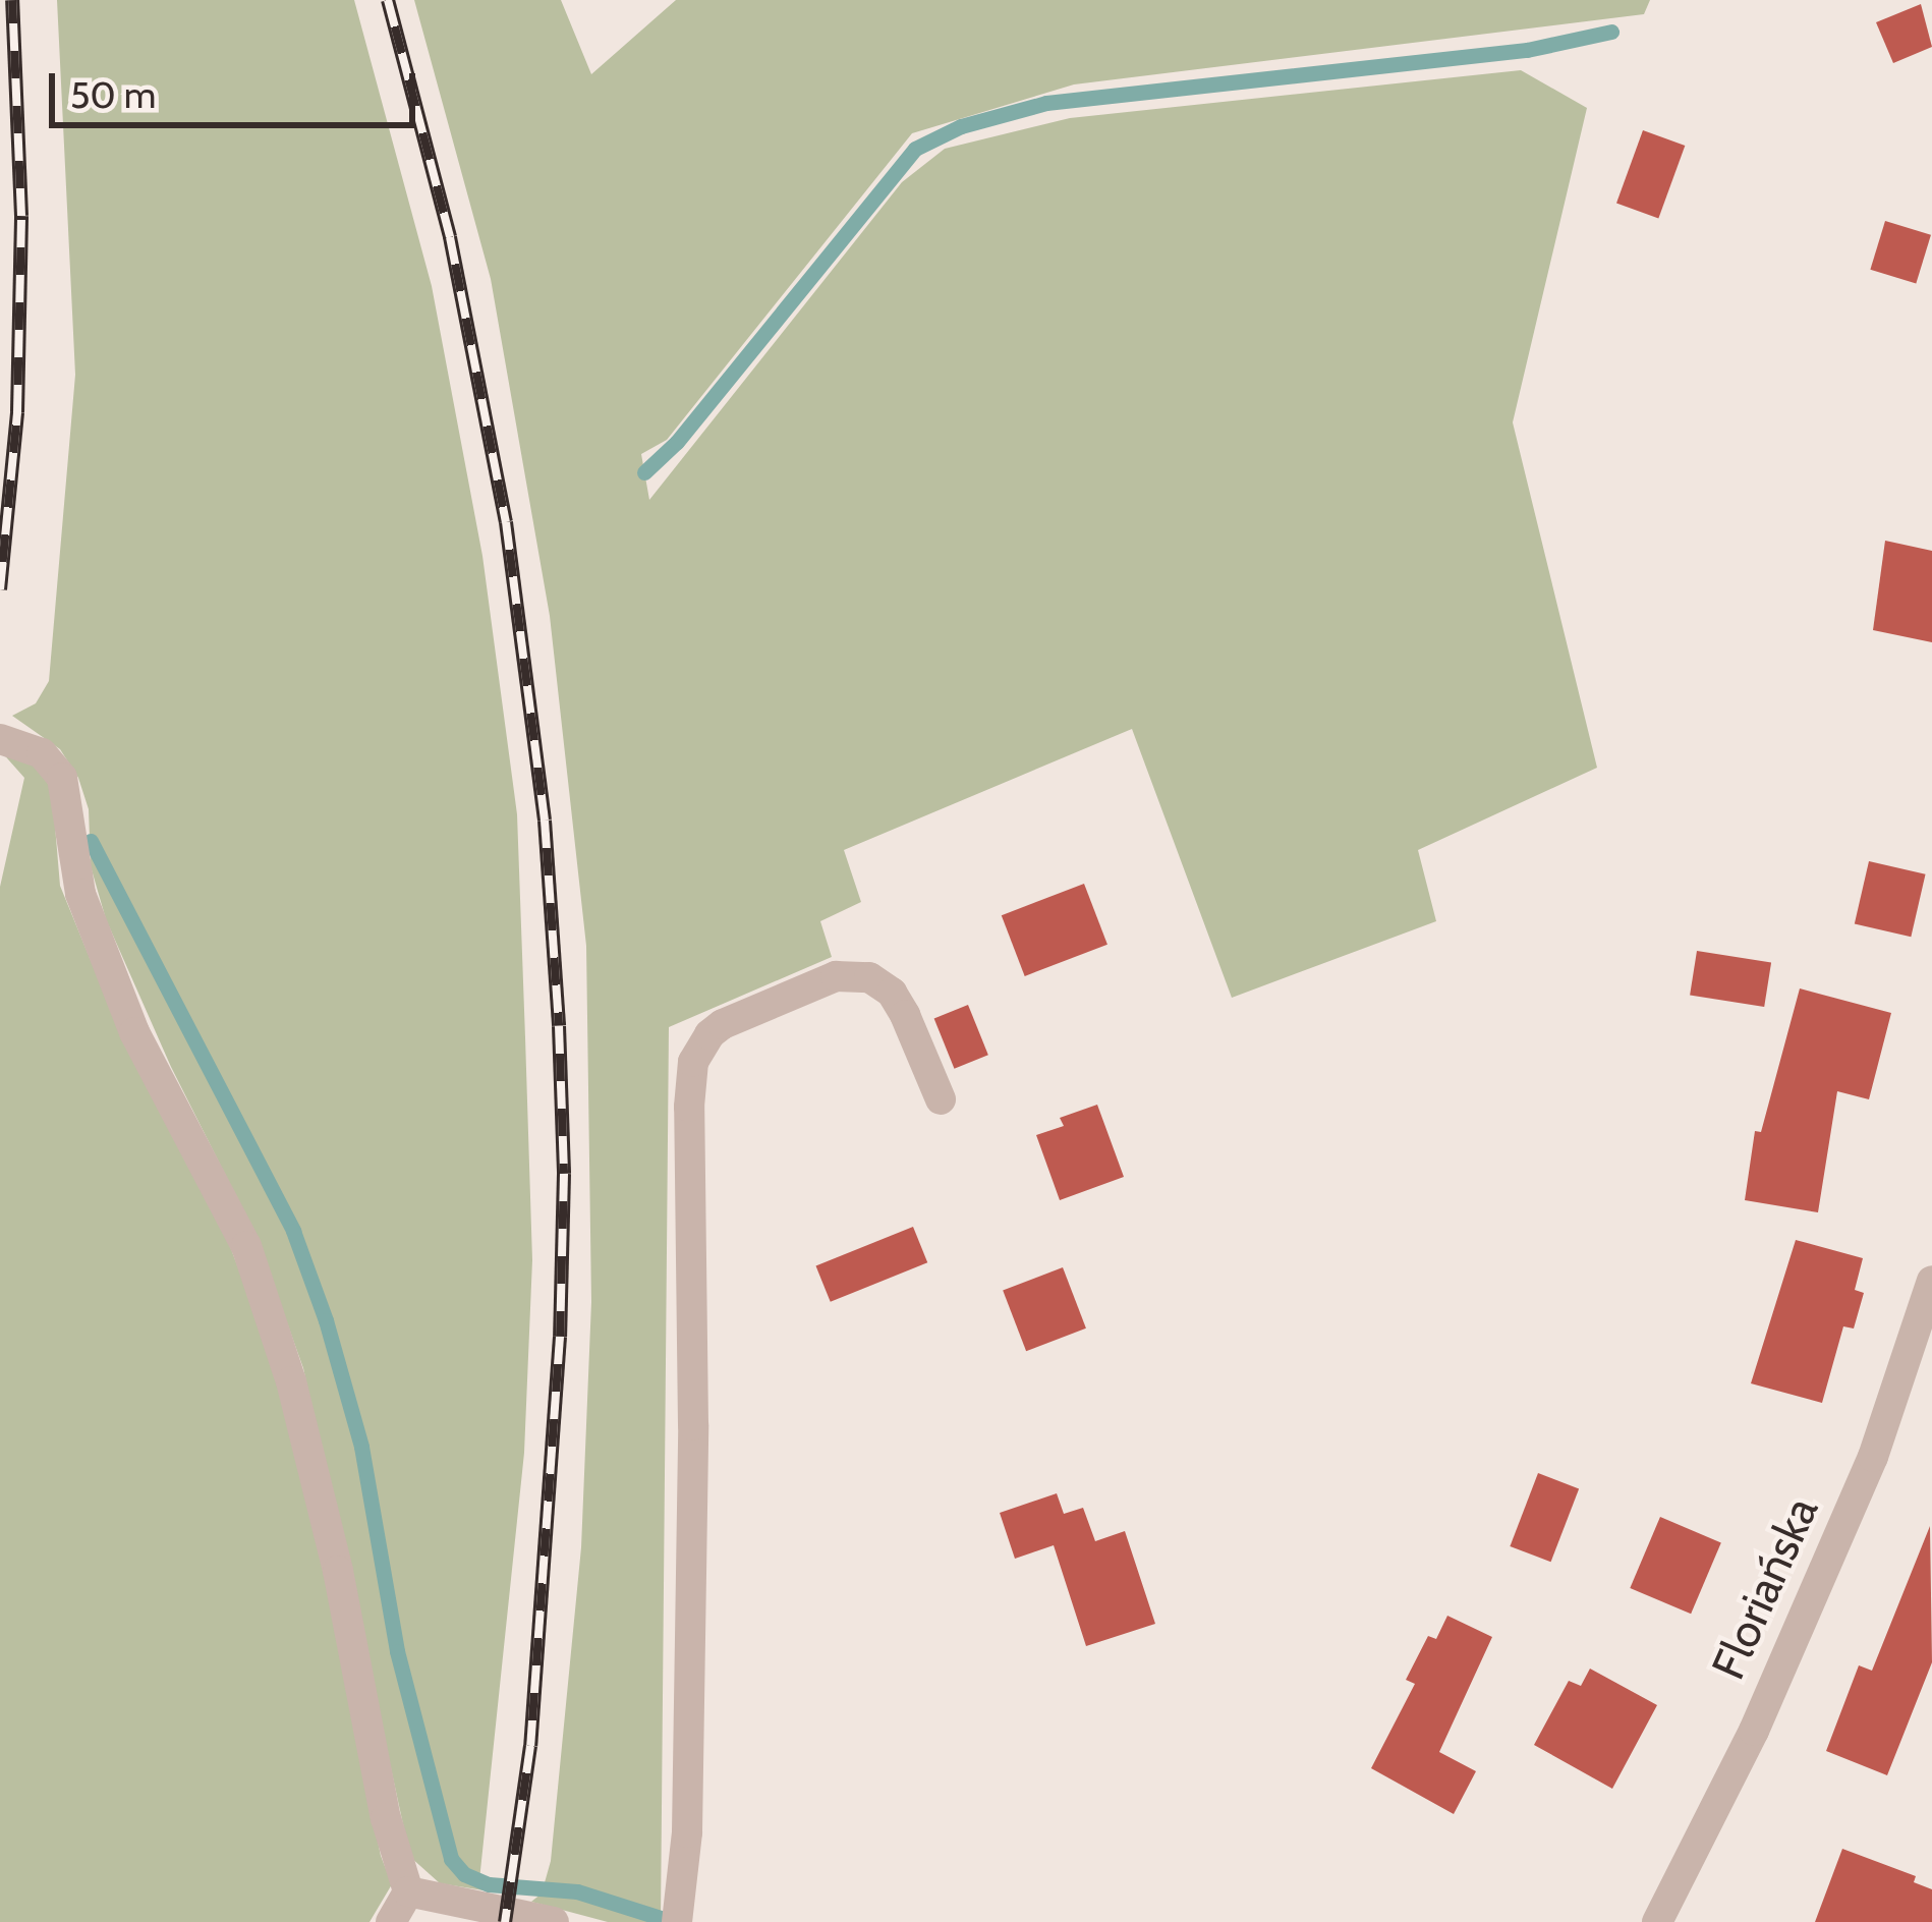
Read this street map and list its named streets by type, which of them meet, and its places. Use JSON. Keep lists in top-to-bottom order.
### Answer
{
  "streets": {
    "street": ["Floriańska"]
  },
  "scale_bar": "50 m"
}
